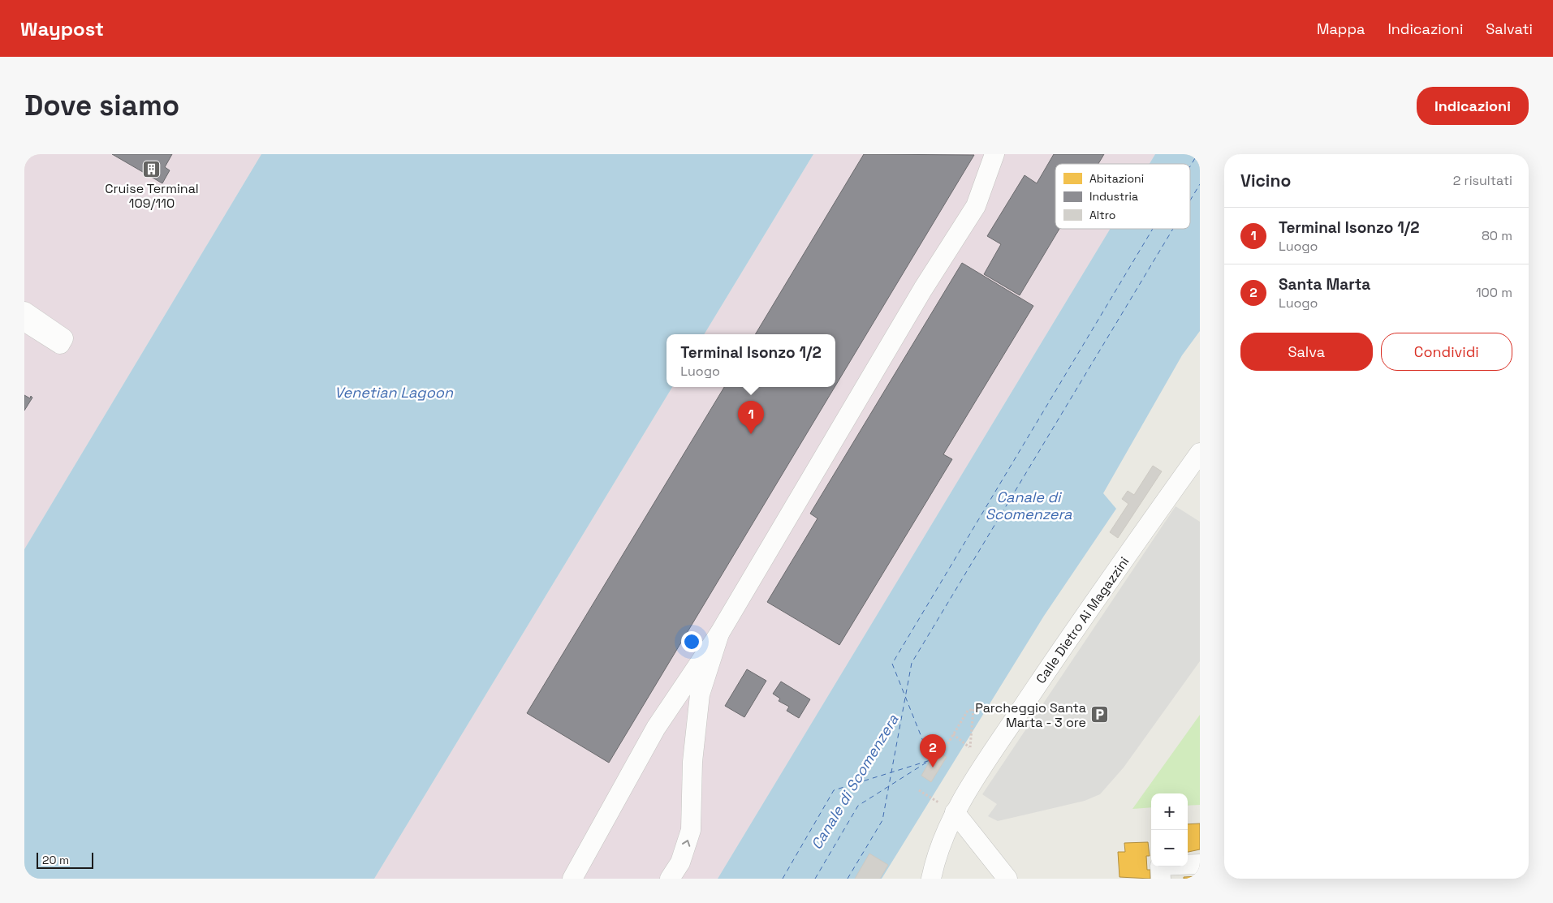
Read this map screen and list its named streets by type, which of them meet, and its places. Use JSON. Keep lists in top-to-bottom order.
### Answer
{
  "streets": {
    "street": ["Calle Dietro Ai Magazzini"]
  },
  "water": ["Venetian Lagoon", "Canale di Scomenzera"],
  "places": {
    "building": ["Cruise Terminal 109/110"],
    "parking": ["Parcheggio Santa Marta - 3 ore"]
  },
  "legend": ["Abitazioni", "Industria", "Altro"],
  "scale_bar": "20 m",
  "page": {
    "header": "Waypost",
    "nav": ["Mappa", "Indicazioni", "Salvati"],
    "buttons": [
      "Indicazioni",
      ["Salva", "Condividi"]
    ],
    "title": "Dove siamo",
    "heading": ["Vicino", "2 risultati"],
    "list": [
      {
        "mark": "1",
        "name": "Terminal Isonzo 1/2",
        "note": "Luogo",
        "value": "80 m"
      },
      {
        "mark": "2",
        "name": "Santa Marta",
        "note": "Luogo",
        "value": "100 m"
      }
    ],
    "popup": ["Terminal Isonzo 1/2", "Luogo"],
    "pins": ["1", "2"],
    "map_buttons": ["+", "−"],
    "scale": "20 m"
  }
}
